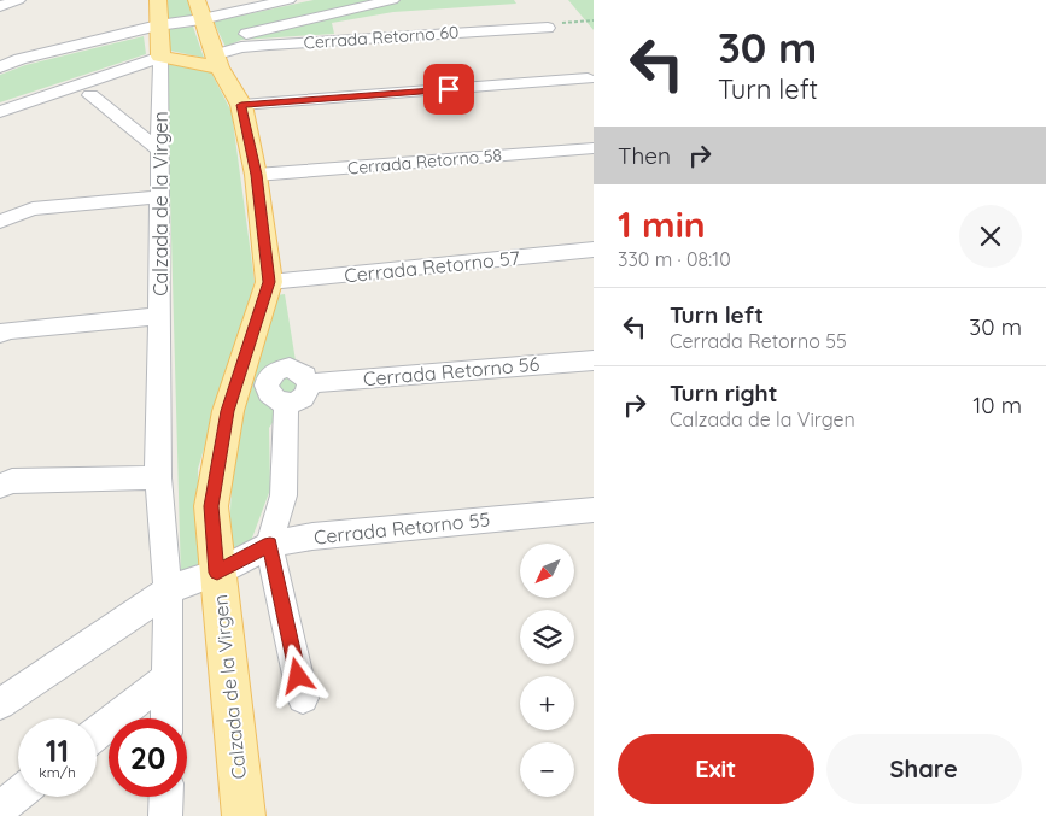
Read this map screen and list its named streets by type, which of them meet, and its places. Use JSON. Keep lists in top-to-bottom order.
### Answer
{
  "streets": {
    "main road": ["Calzada de la Virgen"],
    "street": [
      "Cerrada Retorno 60",
      "Cerrada Retorno 58",
      "Cerrada Retorno 57",
      "Cerrada Retorno 56",
      "Cerrada Retorno 55"
    ]
  },
  "crossings": [
    ["Cerrada Retorno 60", "Calzada de la Virgen"],
    ["Cerrada Retorno 58", "Calzada de la Virgen"],
    ["Calzada de la Virgen", "Cerrada Retorno 57"],
    ["Calzada de la Virgen", "Cerrada Retorno 55"]
  ],
  "north": "bottom left",
  "page": {
    "turn": ["30 m", "Turn left"],
    "then": "Then",
    "heading": ["1 min", "330 m · 08:10"],
    "list": [
      {
        "name": "Turn left",
        "note": "Cerrada Retorno 55",
        "value": "30 m"
      },
      {
        "name": "Turn right",
        "note": "Calzada de la Virgen",
        "value": "10 m"
      }
    ],
    "map_buttons": ["+", "−"],
    "speed": "11 km/h",
    "limit": "20",
    "buttons": ["Exit", "Share"]
  }
}
